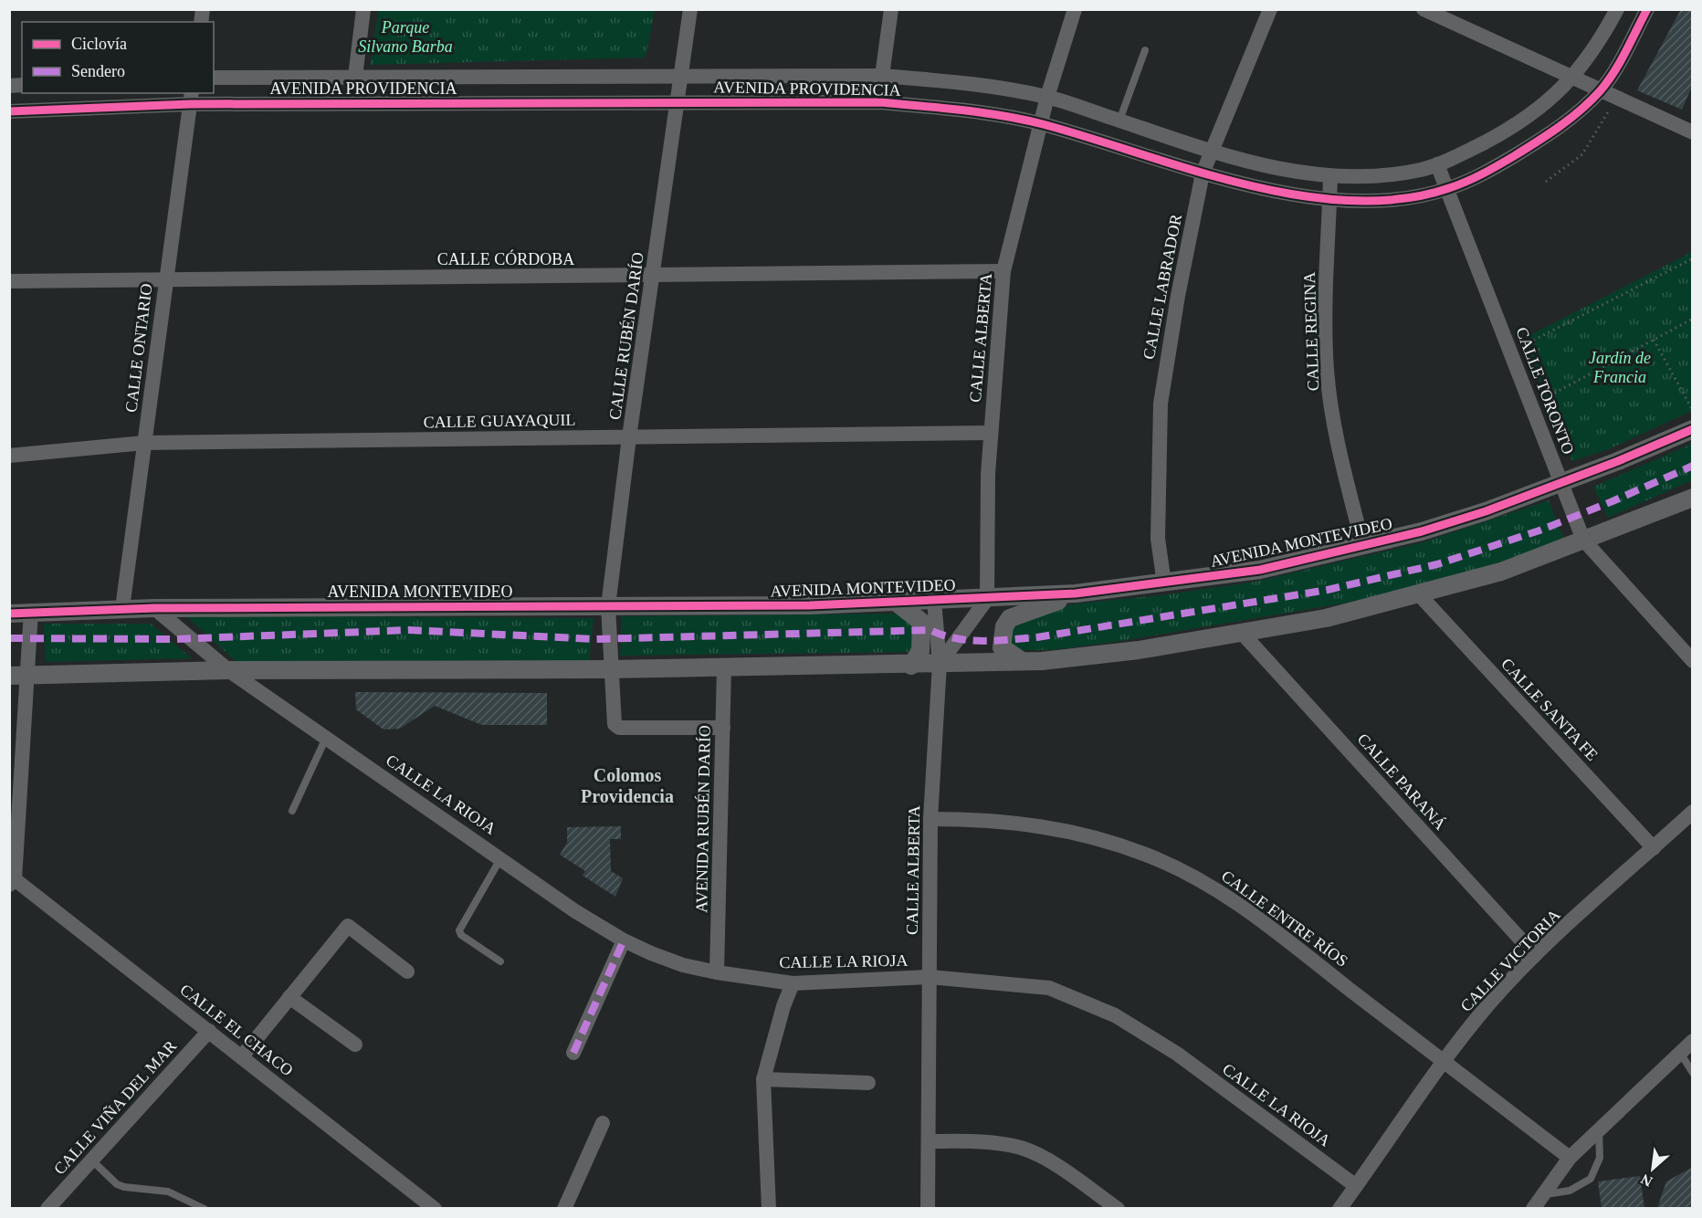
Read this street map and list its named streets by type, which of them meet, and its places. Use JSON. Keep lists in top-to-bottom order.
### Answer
{
  "streets": {
    "street": [
      "AVENIDA PROVIDENCIA",
      "CALLE CÓRDOBA",
      "CALLE LABRADOR",
      "CALLE REGINA",
      "CALLE RUBÉN DARÍO",
      "CALLE ALBERTA",
      "CALLE ONTARIO",
      "CALLE TORONTO",
      "CALLE GUAYAQUIL",
      "AVENIDA MONTEVIDEO",
      "CALLE SANTA FE",
      "CALLE PARANÁ",
      "CALLE LA RIOJA",
      "AVENIDA RUBÉN DARÍO",
      "CALLE ENTRE RÍOS",
      "CALLE VICTORIA",
      "CALLE EL CHACO",
      "CALLE VIÑA DEL MAR"
    ]
  },
  "crossings": [
    ["AVENIDA PROVIDENCIA", "CALLE LABRADOR"],
    ["AVENIDA PROVIDENCIA", "CALLE REGINA"],
    ["AVENIDA PROVIDENCIA", "CALLE RUBÉN DARÍO"],
    ["AVENIDA PROVIDENCIA", "CALLE ALBERTA"],
    ["AVENIDA PROVIDENCIA", "CALLE ONTARIO"],
    ["AVENIDA PROVIDENCIA", "CALLE TORONTO"],
    ["CALLE CÓRDOBA", "CALLE RUBÉN DARÍO"],
    ["CALLE CÓRDOBA", "CALLE ALBERTA"],
    ["CALLE CÓRDOBA", "CALLE ONTARIO"],
    ["CALLE LABRADOR", "AVENIDA MONTEVIDEO"],
    ["CALLE REGINA", "AVENIDA MONTEVIDEO"],
    ["CALLE RUBÉN DARÍO", "CALLE GUAYAQUIL"],
    ["CALLE RUBÉN DARÍO", "AVENIDA MONTEVIDEO"],
    ["CALLE RUBÉN DARÍO", "AVENIDA RUBÉN DARÍO"],
    ["CALLE ALBERTA", "CALLE GUAYAQUIL"],
    ["CALLE ALBERTA", "AVENIDA MONTEVIDEO"],
    ["CALLE ALBERTA", "CALLE LA RIOJA"],
    ["CALLE ALBERTA", "CALLE ENTRE RÍOS"],
    ["CALLE ONTARIO", "CALLE GUAYAQUIL"],
    ["CALLE ONTARIO", "AVENIDA MONTEVIDEO"],
    ["CALLE TORONTO", "AVENIDA MONTEVIDEO"],
    ["AVENIDA MONTEVIDEO", "CALLE LA RIOJA"],
    ["CALLE SANTA FE", "CALLE VICTORIA"],
    ["CALLE PARANÁ", "CALLE VICTORIA"],
    ["CALLE LA RIOJA", "AVENIDA RUBÉN DARÍO"],
    ["CALLE LA RIOJA", "CALLE VICTORIA"],
    ["CALLE ENTRE RÍOS", "CALLE VICTORIA"],
    ["CALLE EL CHACO", "CALLE VIÑA DEL MAR"]
  ],
  "districts": ["Colomos Providencia"],
  "parks": ["Parque Silvano Barba", "Jardín de Francia"],
  "legend": ["Ciclovía", "Sendero"],
  "north": "bottom left"
}
